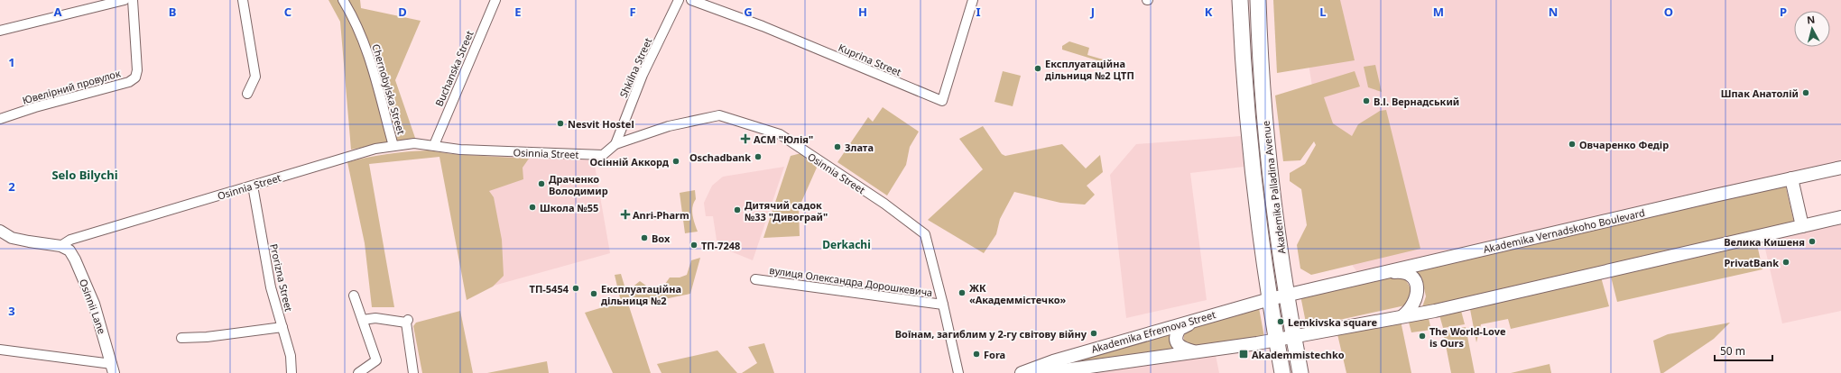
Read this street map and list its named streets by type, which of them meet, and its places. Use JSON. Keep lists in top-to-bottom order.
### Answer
{
  "streets": {
    "highway": ["Akademika Palladina Avenue"],
    "main road": ["Akademika Vernadskoho Boulevard", "Akademika Efremova Street"],
    "street": [
      "Kuprina Street",
      "Shkilna Street",
      "Buchanska Street",
      "Ювелірний провулок",
      "Chernobylska Street",
      "Osinnia Street",
      "Prorizna Street",
      "вулиця Олександра Дорошкевича",
      "Osinnii Lane"
    ]
  },
  "crossings": [
    ["Shkilna Street", "Osinnia Street"],
    ["Buchanska Street", "Osinnia Street"],
    ["Chernobylska Street", "Osinnia Street"],
    ["Osinnia Street", "Prorizna Street"],
    ["Osinnia Street", "вулиця Олександра Дорошкевича"],
    ["Osinnia Street", "Osinnii Lane"],
    ["Akademika Palladina Avenue", "Akademika Vernadskoho Boulevard"],
    ["Akademika Palladina Avenue", "Akademika Efremova Street"],
    ["Akademika Vernadskoho Boulevard", "Akademika Efremova Street"]
  ],
  "districts": ["Selo Bilychi", "Derkachi"],
  "places": {
    "other": [
      "Експлуатаційна дільниця №2 ЦТП",
      "Шпак Анатолій",
      "В.І. Вернадський",
      "Nesvit Hostel",
      "Овчаренко Федір",
      "Злата",
      "Oschadbank",
      "Осінній Аккорд",
      "Драченко Володимир",
      "Школа №55",
      "Дитячий садок №33 \"Дивограй\"",
      "Box",
      "Велика Кишеня",
      "ТП-7248",
      "PrivatBank",
      "ТП-5454",
      "ЖК «Академмістечко»",
      "Експлуатаційна дільниця №2",
      "Lemkivska square",
      "Воїнам, загиблим у 2-гу світову війну",
      "The World-Love is Ours",
      "Fora"
    ],
    "health": ["АСМ \"Юлія\"", "Anri-Pharm"],
    "transit": ["Akademmistechko"]
  },
  "scale_bar": "50 m",
  "north": "top",
  "grid": {
    "columns": [
      "A",
      "B",
      "C",
      "D",
      "E",
      "F",
      "G",
      "H",
      "I",
      "J",
      "K",
      "L",
      "M",
      "N",
      "O",
      "P"
    ],
    "rows": ["1", "2", "3"]
  }
}
